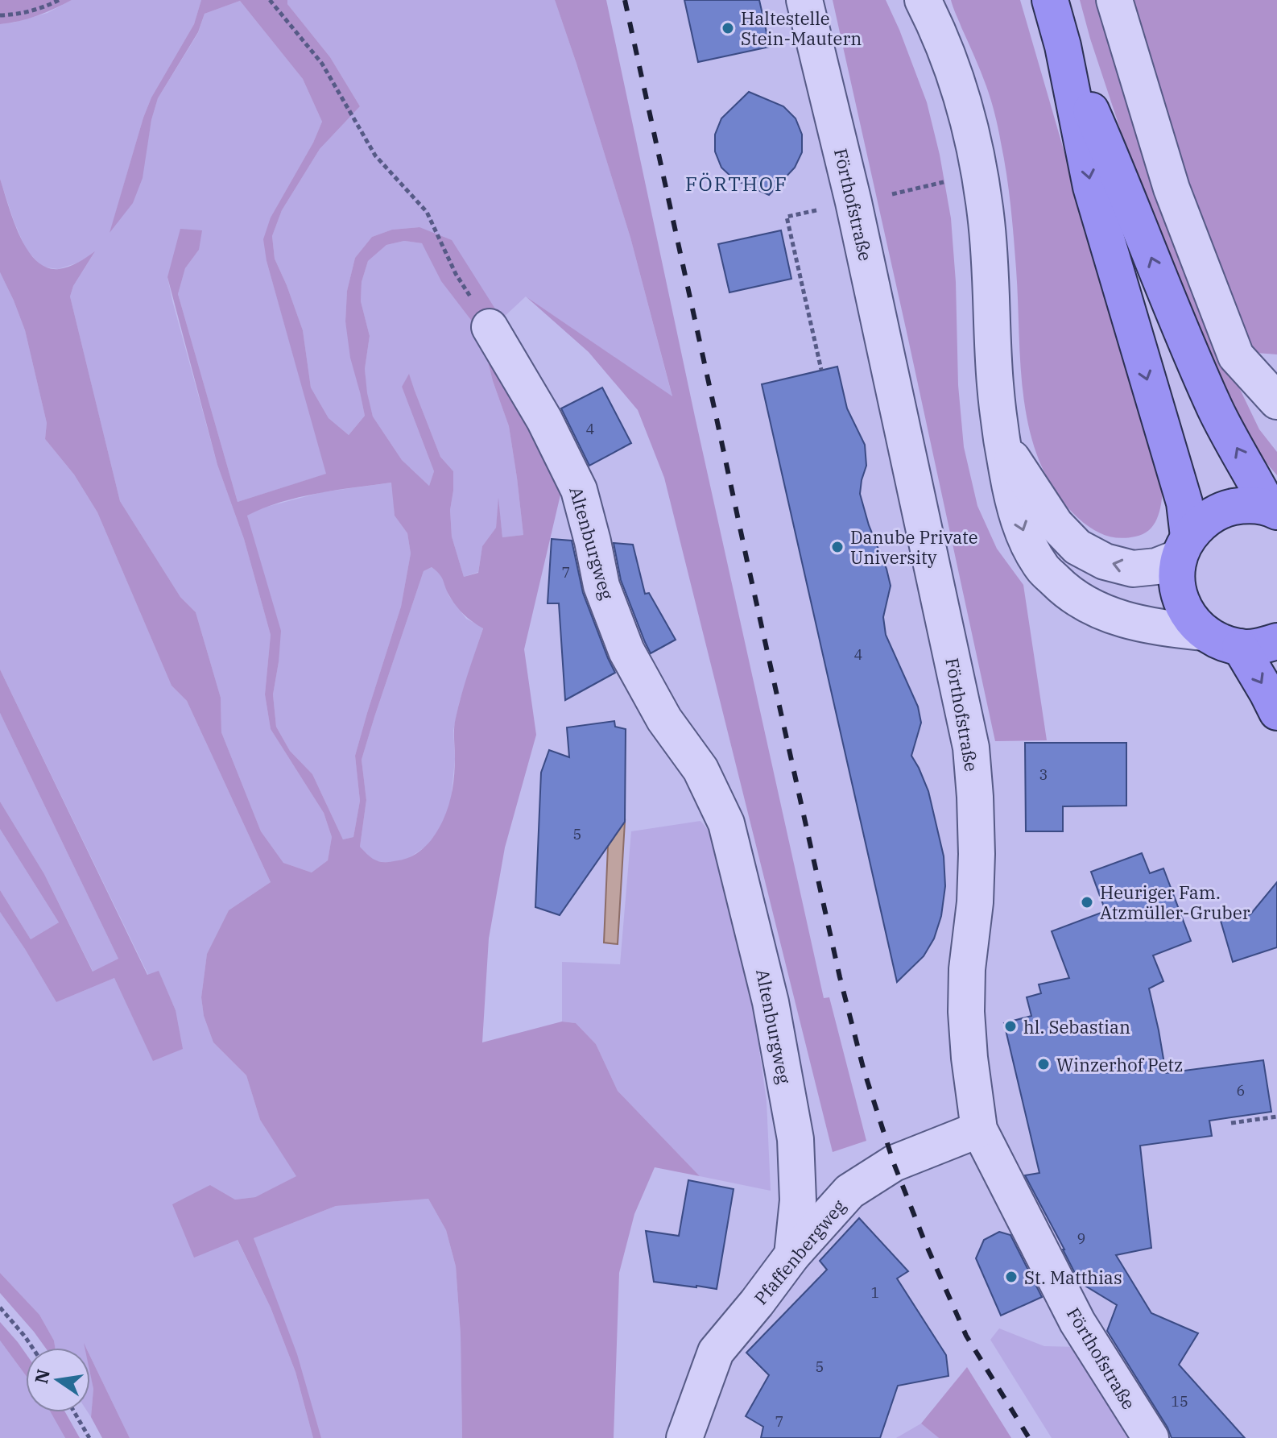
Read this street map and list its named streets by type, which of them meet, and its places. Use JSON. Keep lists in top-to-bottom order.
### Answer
{
  "streets": {
    "street": ["Förthofstraße", "Altenburgweg", "Pfaffenbergweg"]
  },
  "crossings": [
    ["Förthofstraße", "Pfaffenbergweg"],
    ["Altenburgweg", "Pfaffenbergweg"]
  ],
  "districts": ["FÖRTHOF"],
  "places": [
    "Haltestelle Stein-Mautern",
    "Danube Private University",
    "Heuriger Fam. Atzmüller-Gruber",
    "hl. Sebastian",
    "Winzerhof Petz",
    "St. Matthias"
  ],
  "house_numbers": [
    "4",
    "7",
    "4",
    "3",
    "5",
    "6",
    "9",
    "1",
    "5",
    "15",
    "7"
  ],
  "north": "left"
}
